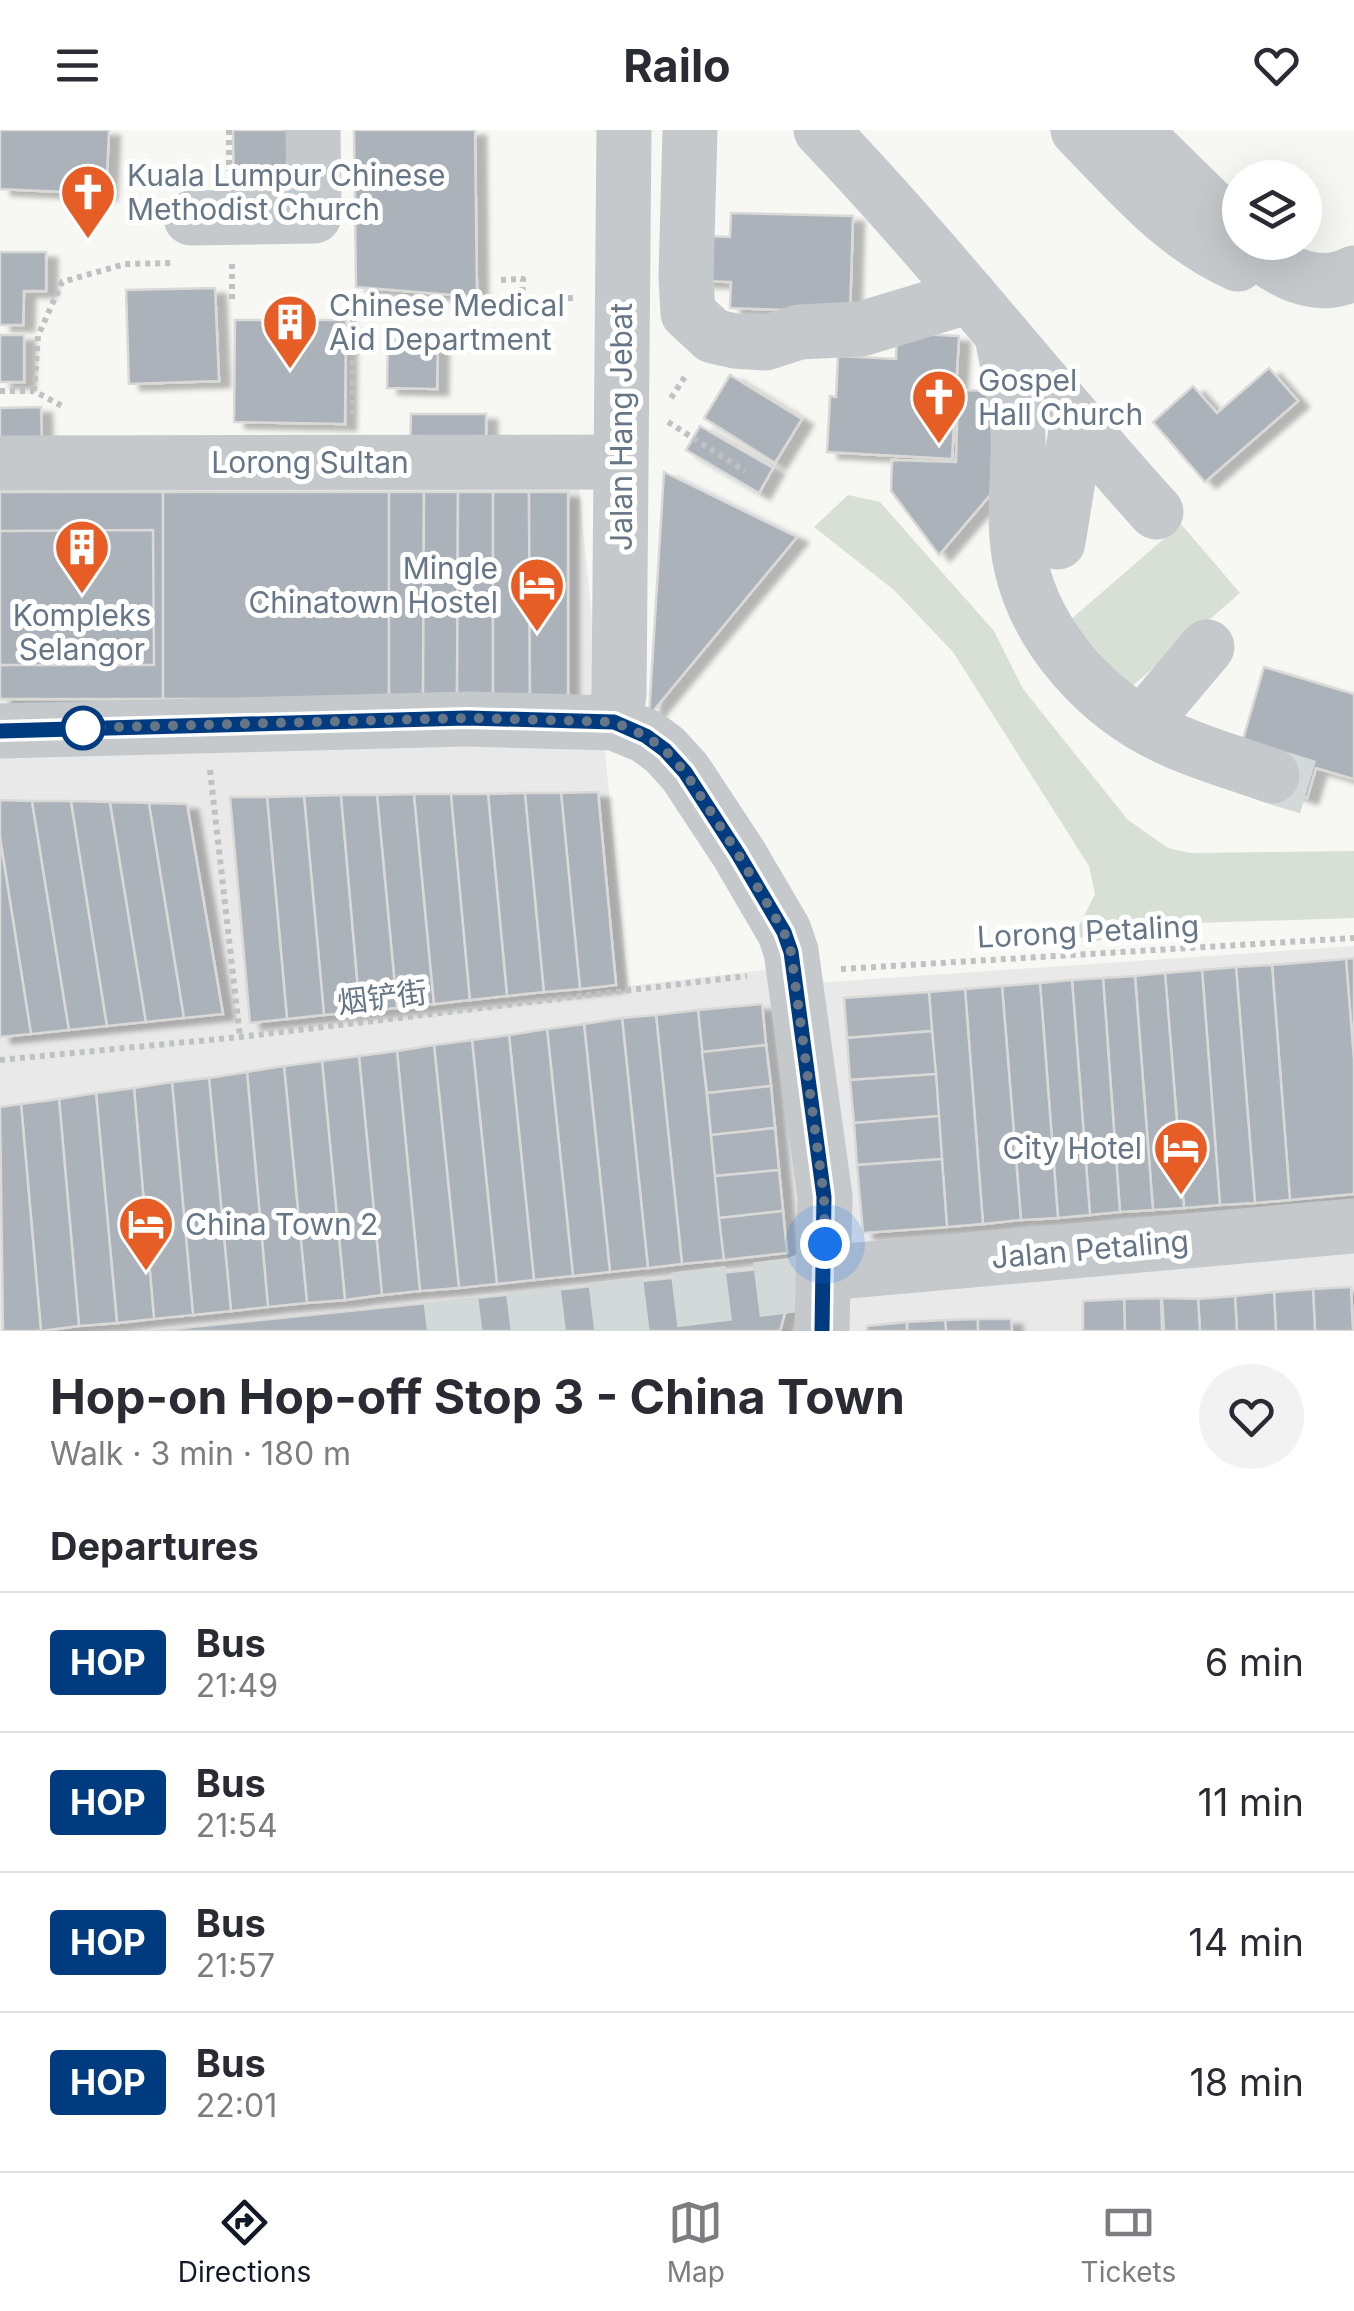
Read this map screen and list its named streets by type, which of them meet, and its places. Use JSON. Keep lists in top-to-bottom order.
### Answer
{
  "streets": {
    "street": ["Jalan Hang Jebat", "Lorong Sultan", "Jalan Petaling"],
    "path": ["Lorong Petaling", "烟铲街"]
  },
  "crossings": [
    ["Jalan Hang Jebat", "Lorong Sultan"]
  ],
  "places": {
    "church": ["Kuala Lumpur Chinese Methodist Church", "Gospel Hall Church"],
    "building": ["Chinese Medical Aid Department", "Kompleks Selangor"],
    "hotel": ["Mingle Chinatown Hostel", "City Hotel", "China Town 2"]
  },
  "lines": ["bus line HOP"],
  "page": {
    "header": "Railo",
    "heading": [
      ["Hop-on Hop-off Stop 3 - China Town", "Walk · 3 min · 180 m"],
      "Departures"
    ],
    "list": [
      {
        "mark": "HOP",
        "name": "Bus",
        "note": "21:49",
        "value": "6 min"
      },
      {
        "mark": "HOP",
        "name": "Bus",
        "note": "21:54",
        "value": "11 min"
      },
      {
        "mark": "HOP",
        "name": "Bus",
        "note": "21:57",
        "value": "14 min"
      },
      {
        "mark": "HOP",
        "name": "Bus",
        "note": "22:01",
        "value": "18 min"
      }
    ],
    "tabs": ["Directions", "Map", "Tickets"]
  }
}
